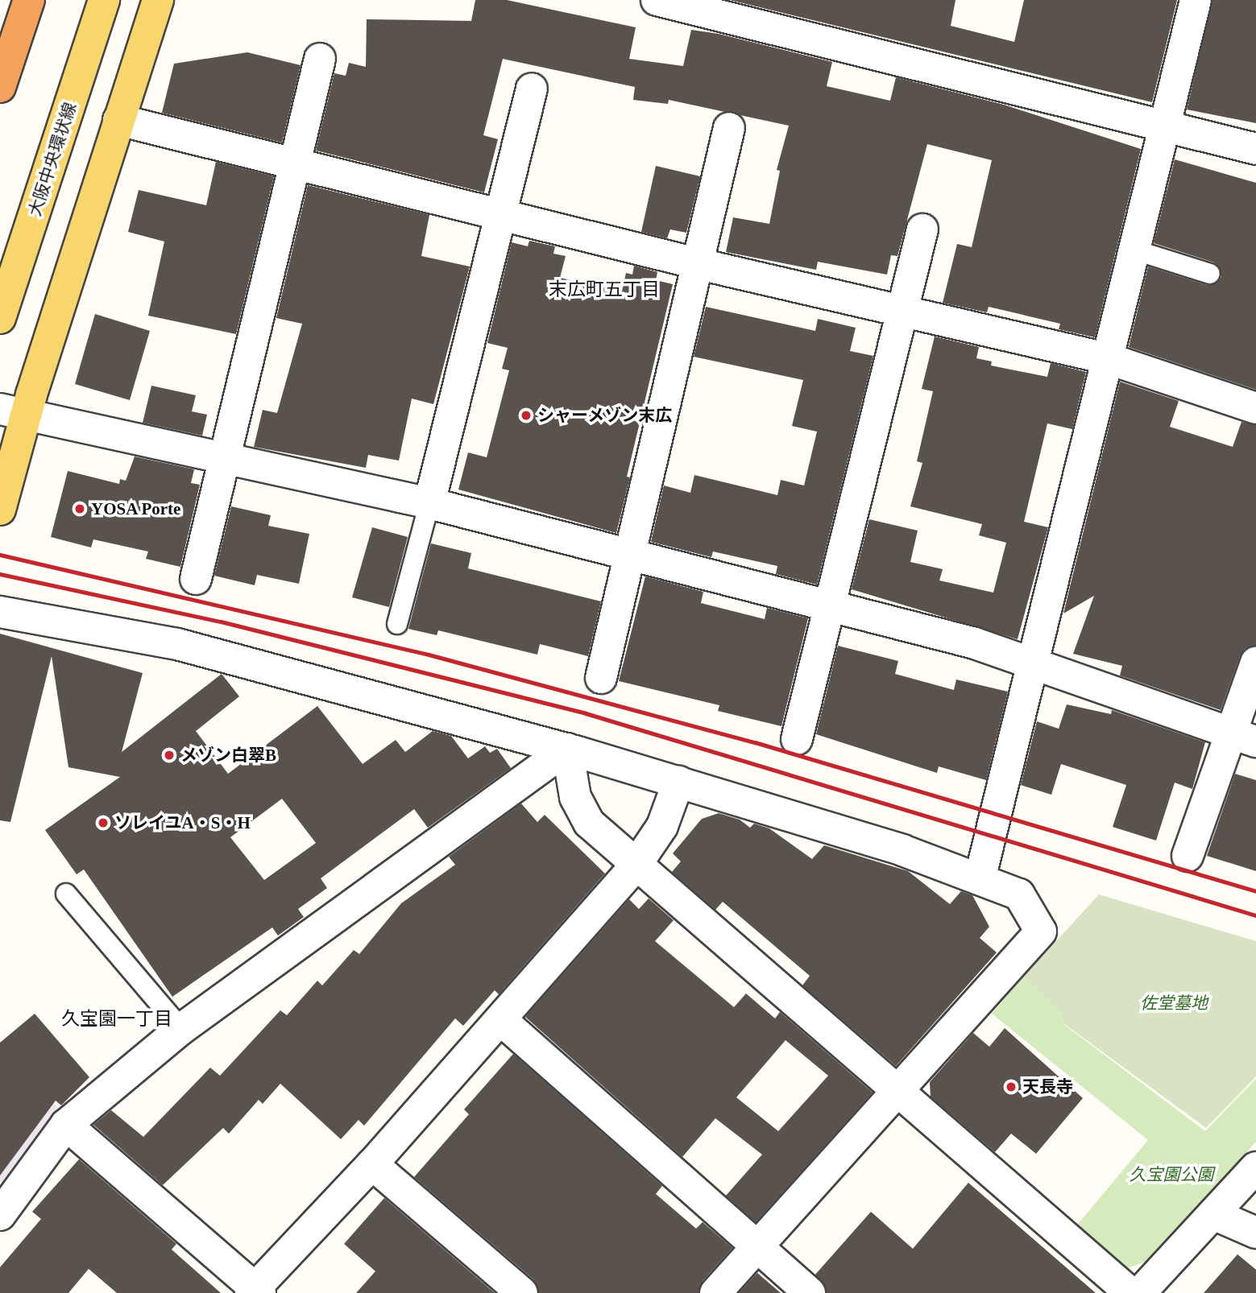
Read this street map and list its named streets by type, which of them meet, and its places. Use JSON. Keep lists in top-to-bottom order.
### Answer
{
  "streets": {
    "main road": ["大阪中央環状線"]
  },
  "districts": ["末広町五丁目", "久宝園一丁目"],
  "parks": ["佐堂墓地", "久宝園公園"],
  "places": [
    "シャーメゾン末広",
    "YOSA Porte",
    "メゾン白翠B",
    "ソレイユA・S・H",
    "天長寺"
  ]
}
